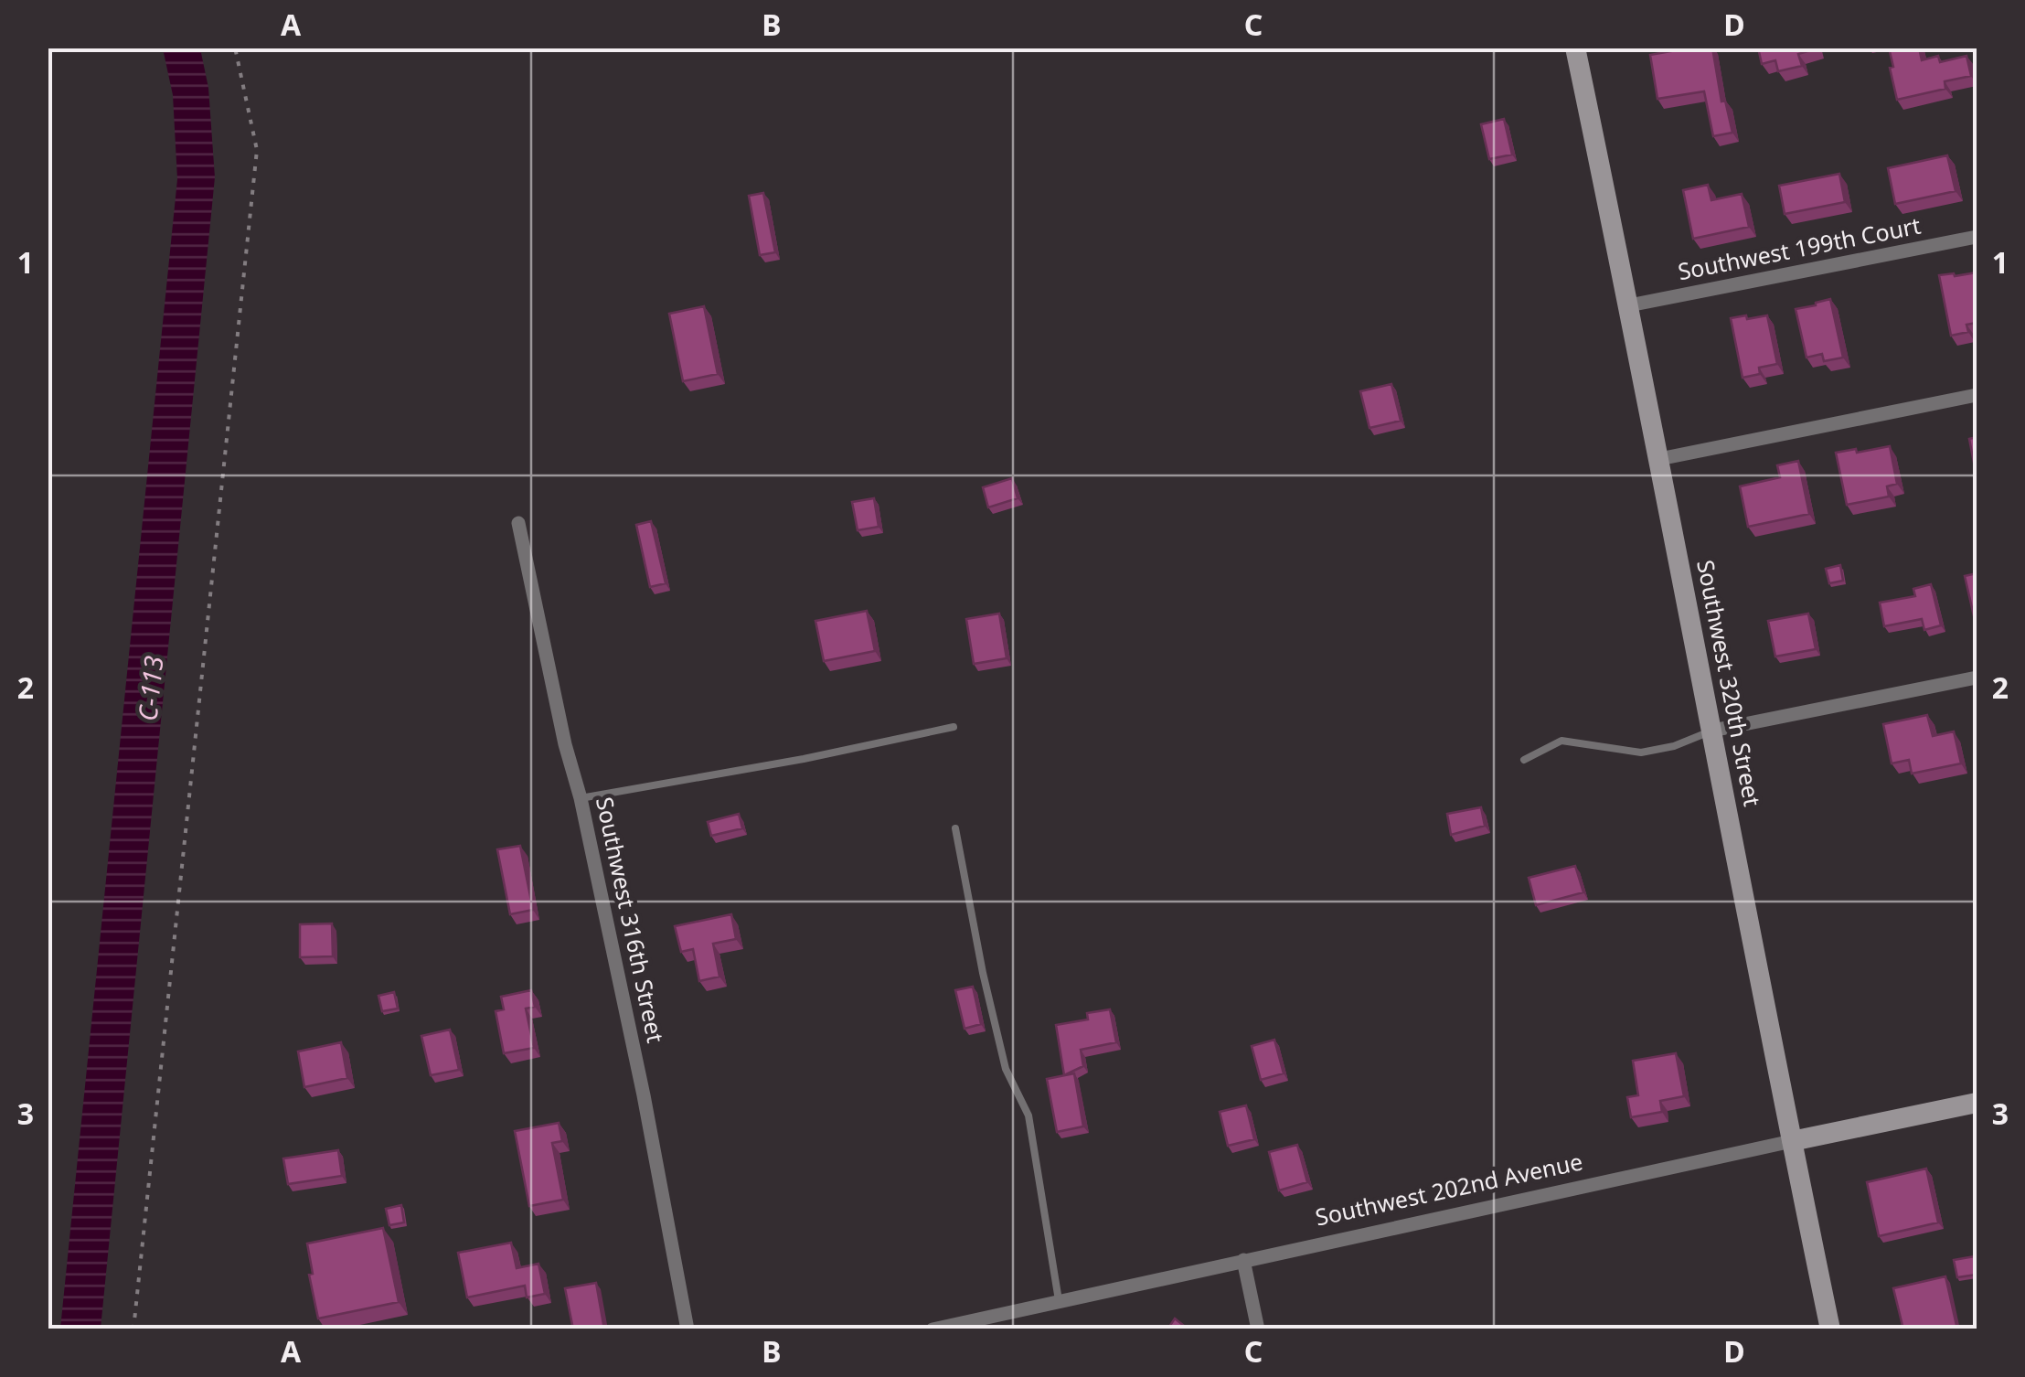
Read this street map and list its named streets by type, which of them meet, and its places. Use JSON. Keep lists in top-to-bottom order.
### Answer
{
  "streets": {
    "street": [
      "Southwest 199th Court",
      "Southwest 320th Street",
      "Southwest 316th Street",
      "Southwest 202nd Avenue"
    ]
  },
  "crossings": [
    ["Southwest 199th Court", "Southwest 320th Street"],
    ["Southwest 320th Street", "Southwest 202nd Avenue"]
  ],
  "water": ["C-113"],
  "grid": {
    "columns": [
      "A",
      "B",
      "C",
      "D"
    ],
    "rows": ["1", "2", "3"]
  }
}
